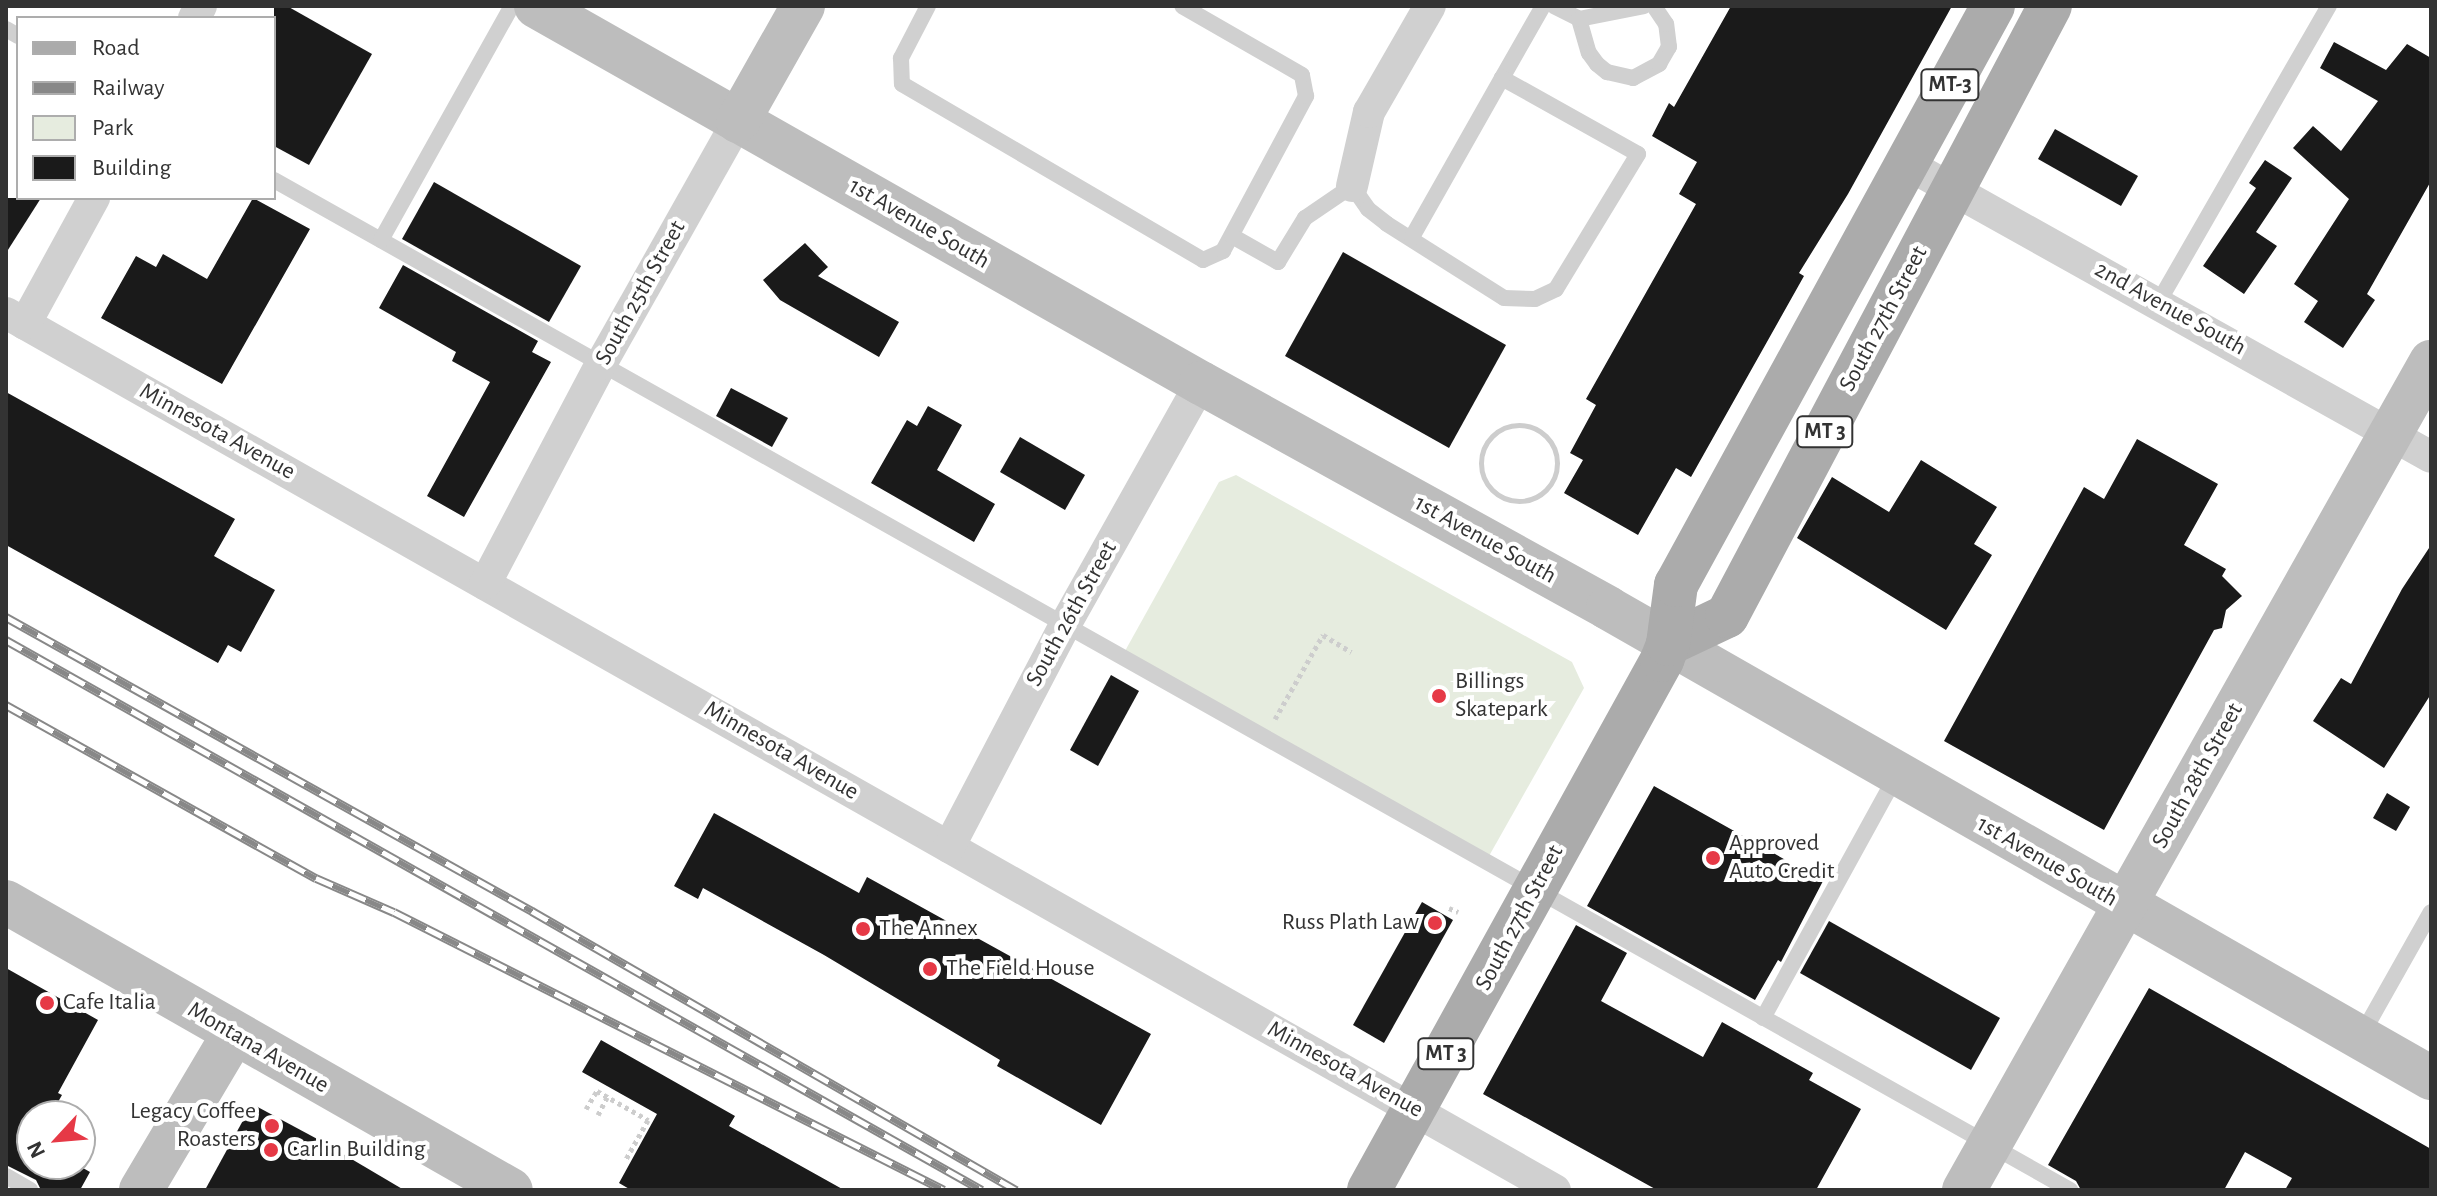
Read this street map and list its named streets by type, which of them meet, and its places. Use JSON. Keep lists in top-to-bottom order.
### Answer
{
  "streets": {
    "main road": ["MT-3", "South 27th Street", "MT 3"],
    "street": [
      "1st Avenue South",
      "South 25th Street",
      "2nd Avenue South",
      "Minnesota Avenue",
      "South 26th Street",
      "South 28th Street",
      "Montana Avenue"
    ]
  },
  "crossings": [
    ["1st Avenue South", "South 25th Street"],
    ["1st Avenue South", "South 27th Street"],
    ["1st Avenue South", "South 26th Street"],
    ["1st Avenue South", "South 28th Street"],
    ["South 25th Street", "Minnesota Avenue"],
    ["2nd Avenue South", "South 27th Street"],
    ["2nd Avenue South", "South 28th Street"],
    ["South 27th Street", "Minnesota Avenue"],
    ["Minnesota Avenue", "South 26th Street"]
  ],
  "places": [
    "Billings Skatepark",
    "Approved Auto Credit",
    "Russ Plath Law",
    "The Annex",
    "The Field House",
    "Cafe Italia",
    "Legacy Coffee Roasters",
    "Carlin Building"
  ],
  "legend": [
    "Road",
    "Railway",
    "Park",
    "Building"
  ],
  "north": "bottom left"
}
